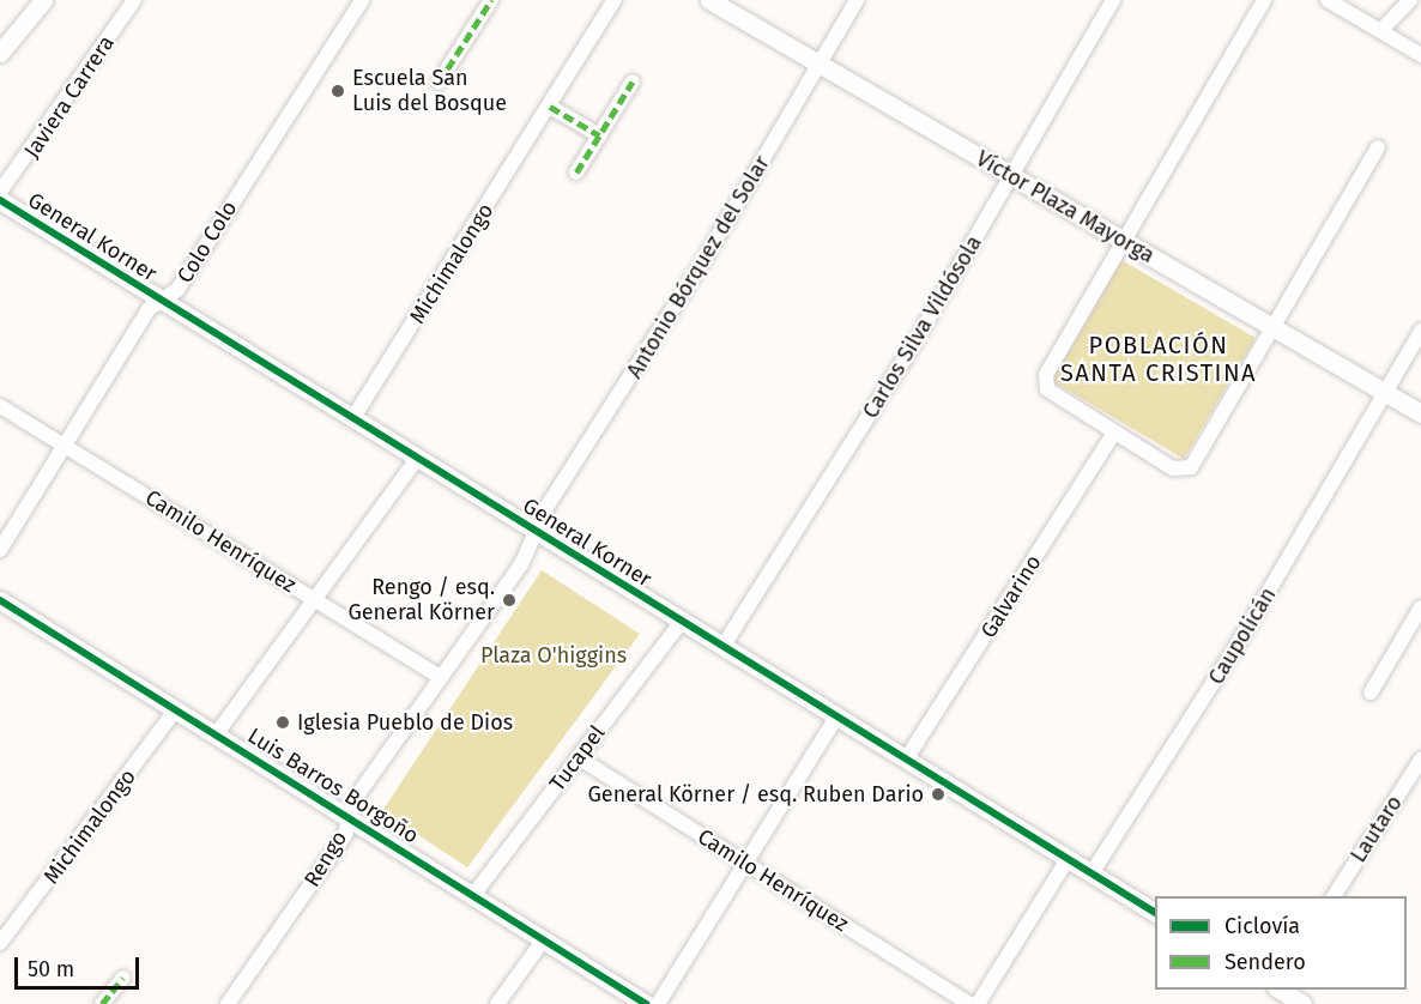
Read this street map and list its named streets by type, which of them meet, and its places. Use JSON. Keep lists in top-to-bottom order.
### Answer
{
  "streets": {
    "street": [
      "Javiera Carrera",
      "Víctor Plaza Mayorga",
      "General Korner",
      "Colo Colo",
      "Michimalongo",
      "Antonio Bórquez del Solar",
      "Carlos Silva Vildósola",
      "Camilo Henríquez",
      "Galvarino",
      "Caupolicán",
      "Tucapel",
      "Luis Barros Borgoño",
      "Lautaro",
      "Rengo"
    ]
  },
  "crossings": [
    ["Víctor Plaza Mayorga", "Antonio Bórquez del Solar"],
    ["Víctor Plaza Mayorga", "Carlos Silva Vildósola"],
    ["Víctor Plaza Mayorga", "Caupolicán"],
    ["General Korner", "Colo Colo"],
    ["General Korner", "Michimalongo"],
    ["General Korner", "Antonio Bórquez del Solar"],
    ["General Korner", "Carlos Silva Vildósola"],
    ["General Korner", "Galvarino"],
    ["General Korner", "Caupolicán"],
    ["General Korner", "Tucapel"],
    ["General Korner", "Rengo"],
    ["Colo Colo", "Camilo Henríquez"],
    ["Michimalongo", "Luis Barros Borgoño"],
    ["Antonio Bórquez del Solar", "Rengo"],
    ["Camilo Henríquez", "Tucapel"],
    ["Camilo Henríquez", "Rengo"],
    ["Tucapel", "Luis Barros Borgoño"],
    ["Luis Barros Borgoño", "Rengo"]
  ],
  "districts": ["POBLACIÓN SANTA CRISTINA"],
  "parks": ["Plaza O'higgins"],
  "places": [
    "Escuela San Luis del Bosque",
    "Rengo / esq. General Körner",
    "Iglesia Pueblo de Dios",
    "General Körner / esq. Ruben Dario"
  ],
  "legend": ["Ciclovía", "Sendero"],
  "scale_bar": "50 m"
}
